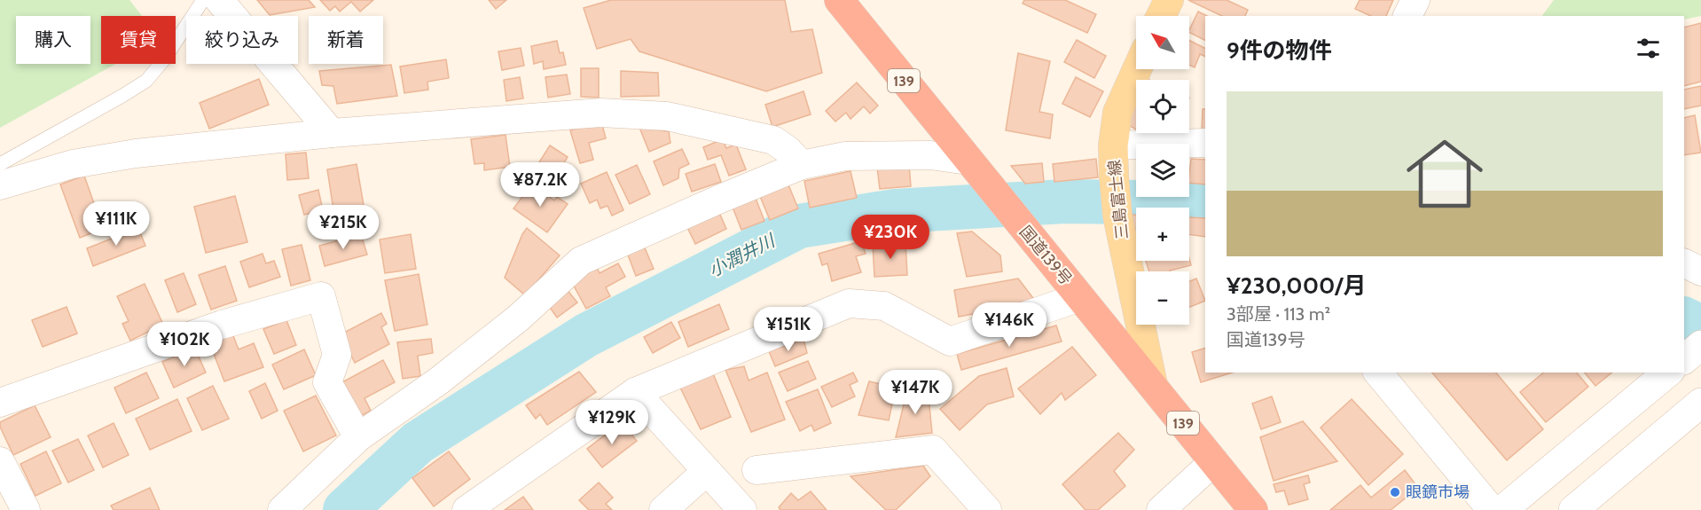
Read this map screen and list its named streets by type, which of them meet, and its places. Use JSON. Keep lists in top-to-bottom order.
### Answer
{
  "streets": {
    "highway": ["139", "国道139号"],
    "main road": ["三島富士線"]
  },
  "crossings": [
    ["三島富士線", "国道139号"]
  ],
  "water": ["小潤井川"],
  "places": ["眼鏡市場"],
  "north": "top left",
  "page": {
    "map_buttons": ["+", "−"],
    "chip": [
      "購入",
      "賃貸",
      "絞り込み",
      "新着"
    ],
    "heading": "9件の物件",
    "list": [
      {
        "name": "¥230,000/月",
        "note": "3部屋 · 113 m² · 国道139号"
      }
    ],
    "price": [
      "¥87.2K",
      "¥111K",
      "¥215K",
      "¥230K",
      "¥146K",
      "¥151K",
      "¥102K",
      "¥147K",
      "¥129K"
    ]
  }
}
